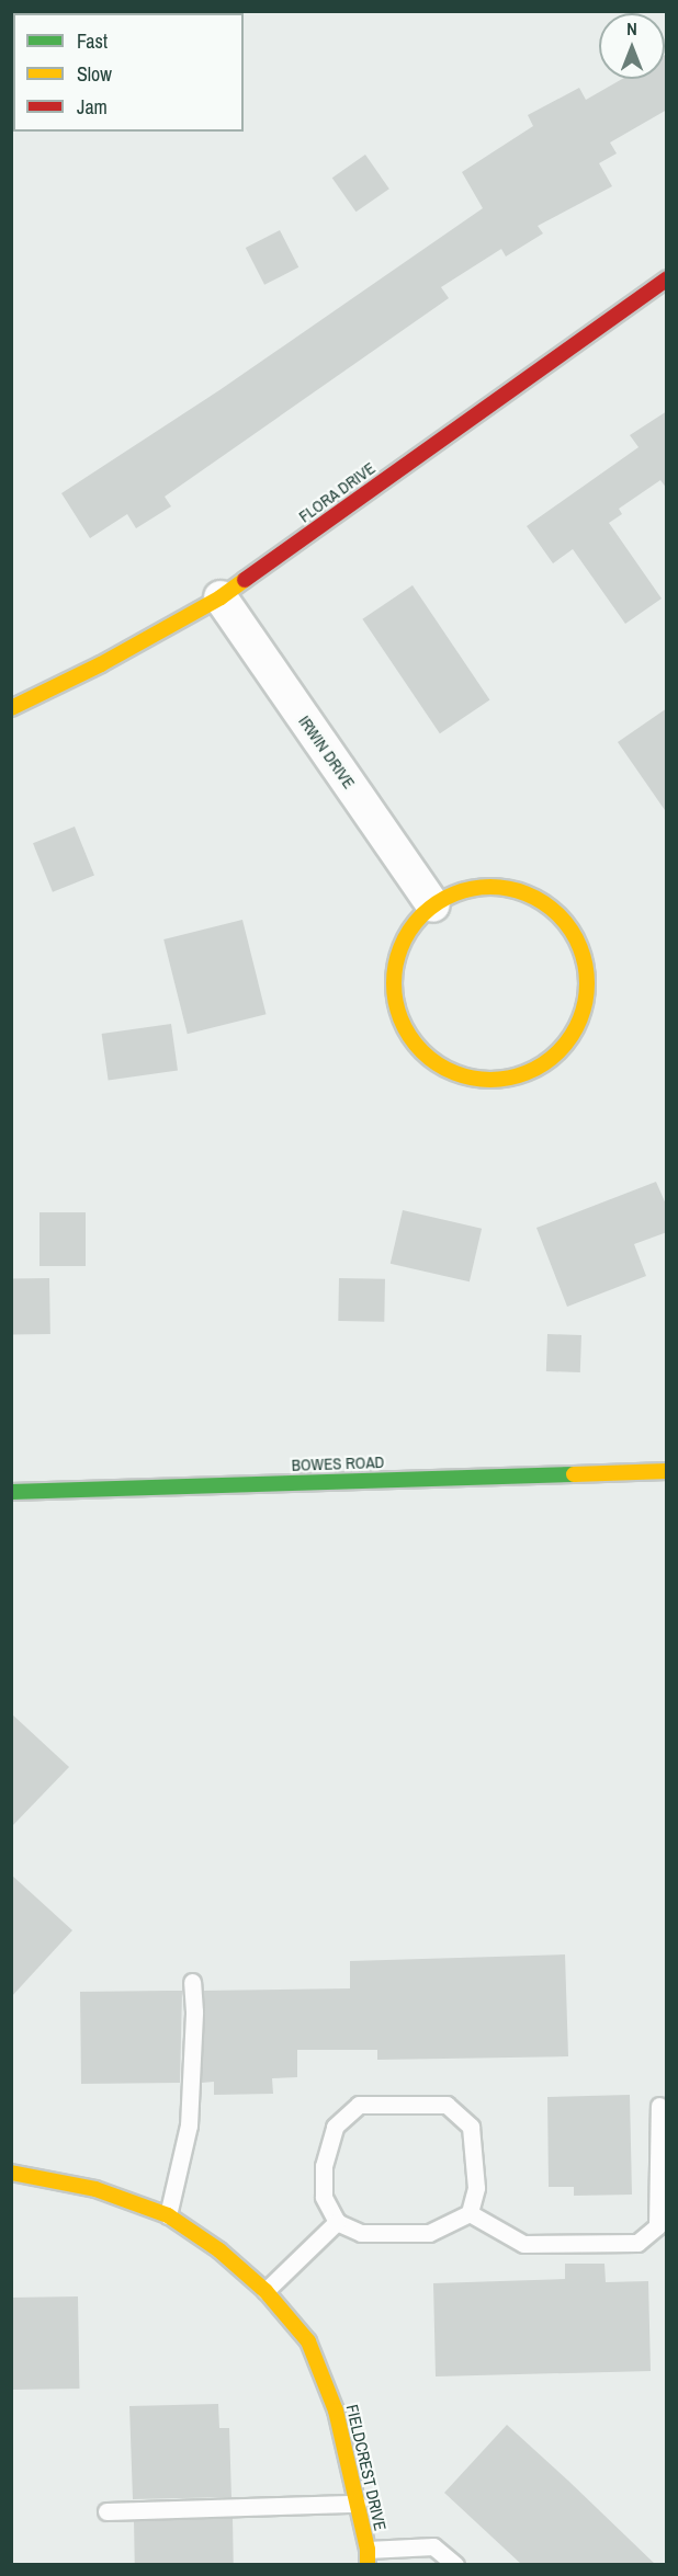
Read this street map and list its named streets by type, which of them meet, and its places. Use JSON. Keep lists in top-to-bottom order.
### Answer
{
  "streets": {
    "street": [
      "FLORA DRIVE",
      "IRWIN DRIVE",
      "BOWES ROAD",
      "FIELDCREST DRIVE"
    ]
  },
  "crossings": [
    ["FLORA DRIVE", "IRWIN DRIVE"]
  ],
  "legend": ["Fast", "Slow", "Jam"],
  "north": "top"
}
